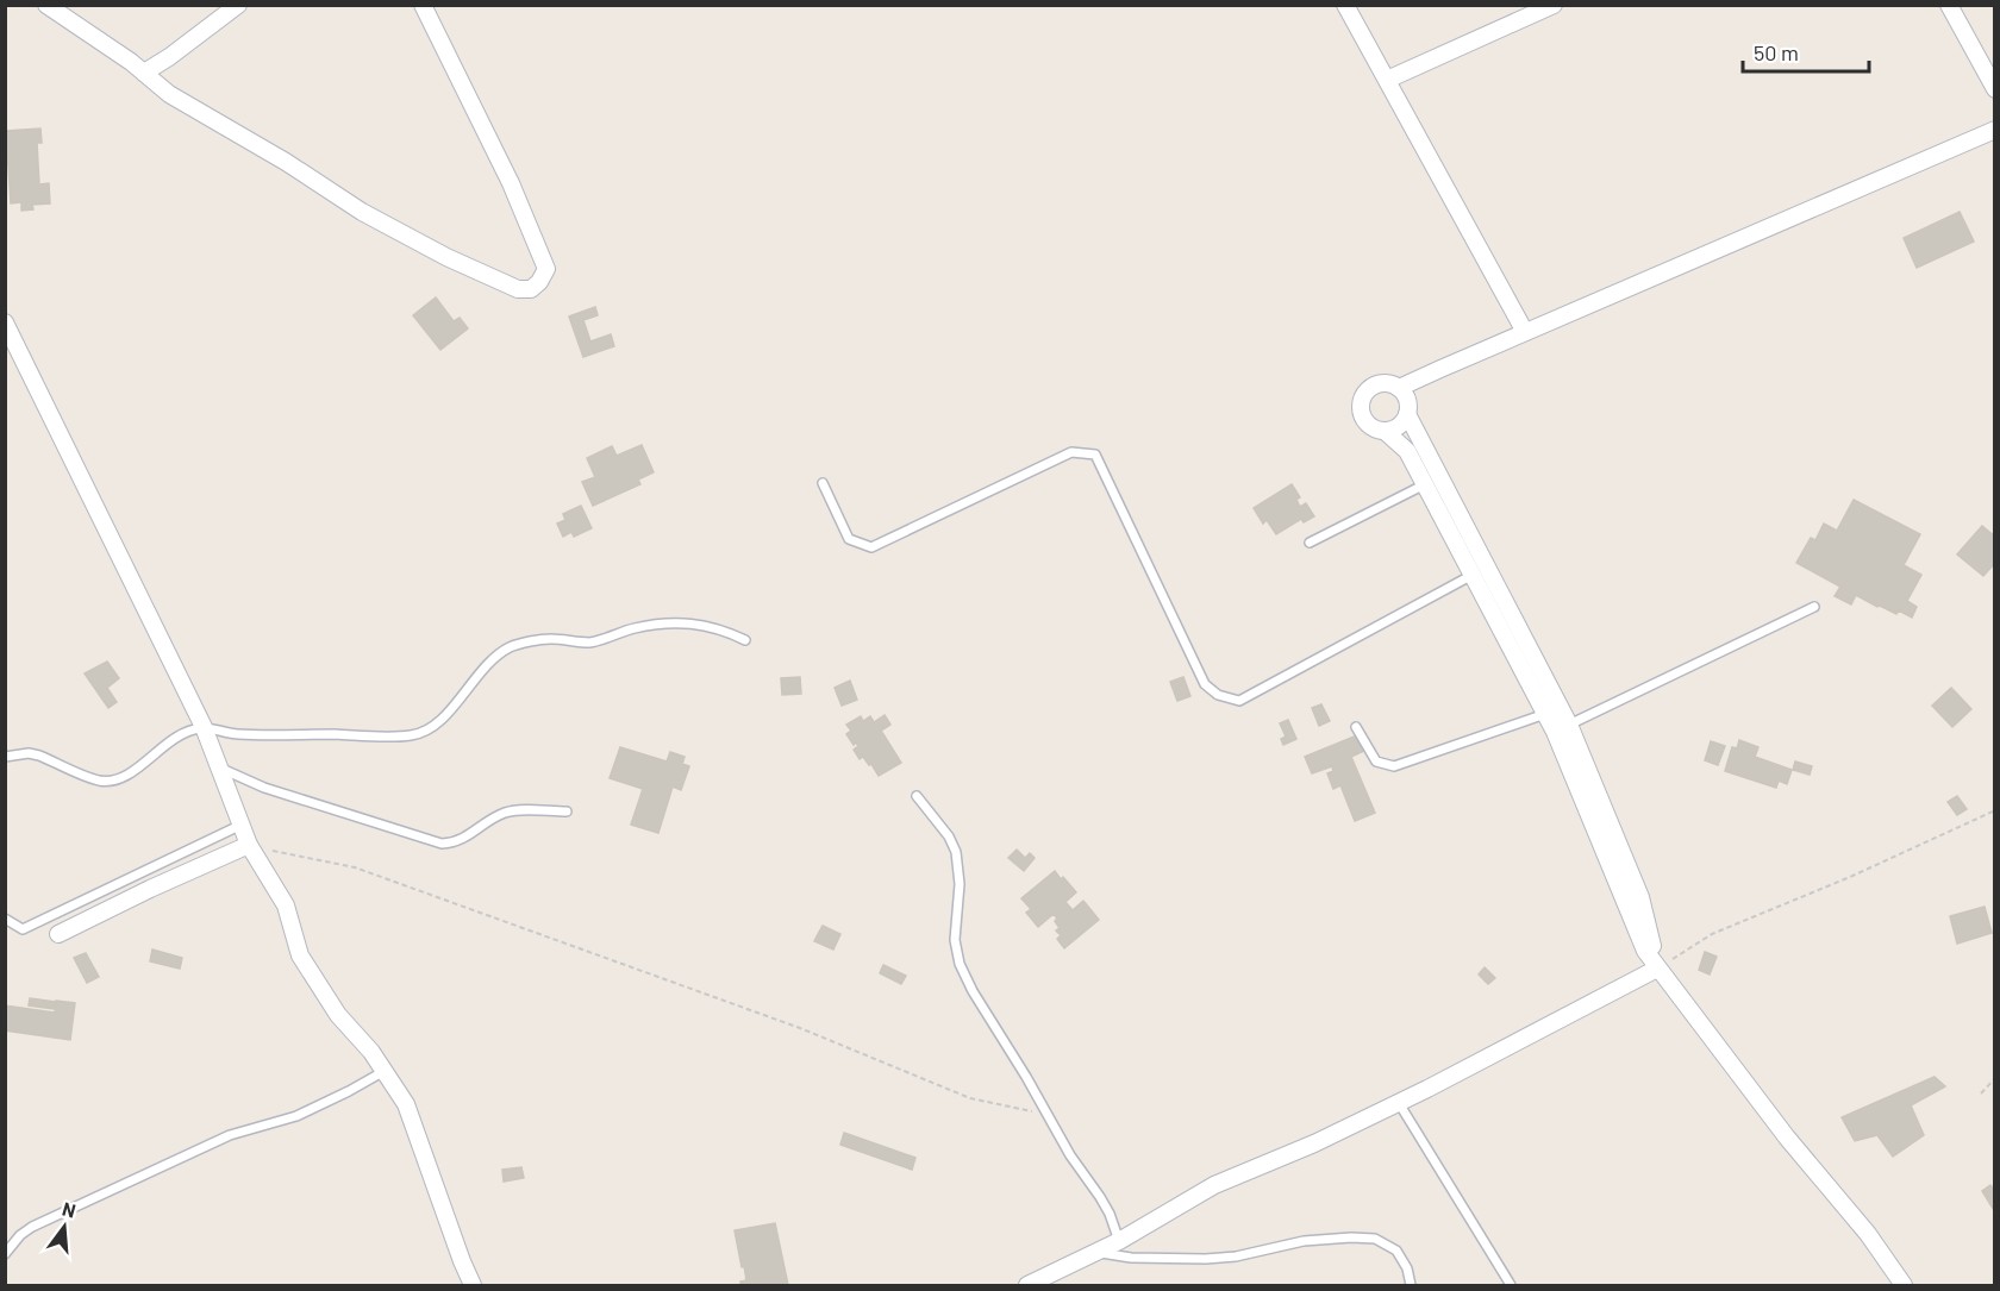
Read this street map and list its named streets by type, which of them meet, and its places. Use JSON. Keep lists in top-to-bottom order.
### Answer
{
  "scale_bar": "50 m",
  "north": "top"
}
